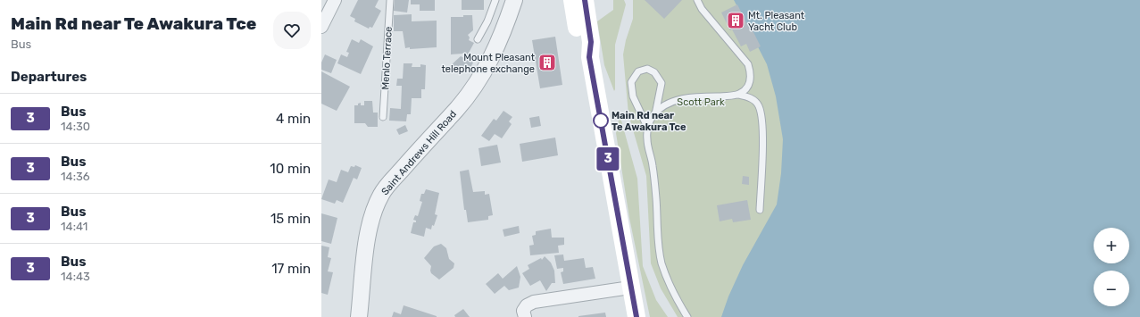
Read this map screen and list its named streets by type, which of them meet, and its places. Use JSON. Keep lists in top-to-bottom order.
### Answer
{
  "streets": {
    "street": ["Saint Andrews Hill Road"],
    "lane": ["Menlo Terrace"]
  },
  "parks": ["Scott Park"],
  "places": {
    "building": ["Mt. Pleasant Yacht Club", "Mount Pleasant telephone exchange"],
    "other": ["Main Rd near Te Awakura Tce"]
  },
  "lines": ["bus line 3"],
  "page": {
    "heading": [
      ["Main Rd near Te Awakura Tce", "Bus"],
      "Departures"
    ],
    "on_map": "3",
    "list": [
      {
        "mark": "3",
        "name": "Bus",
        "note": "14:30",
        "value": "4 min"
      },
      {
        "mark": "3",
        "name": "Bus",
        "note": "14:36",
        "value": "10 min"
      },
      {
        "mark": "3",
        "name": "Bus",
        "note": "14:41",
        "value": "15 min"
      },
      {
        "mark": "3",
        "name": "Bus",
        "note": "14:43",
        "value": "17 min"
      }
    ],
    "map_buttons": ["+", "−"]
  }
}
